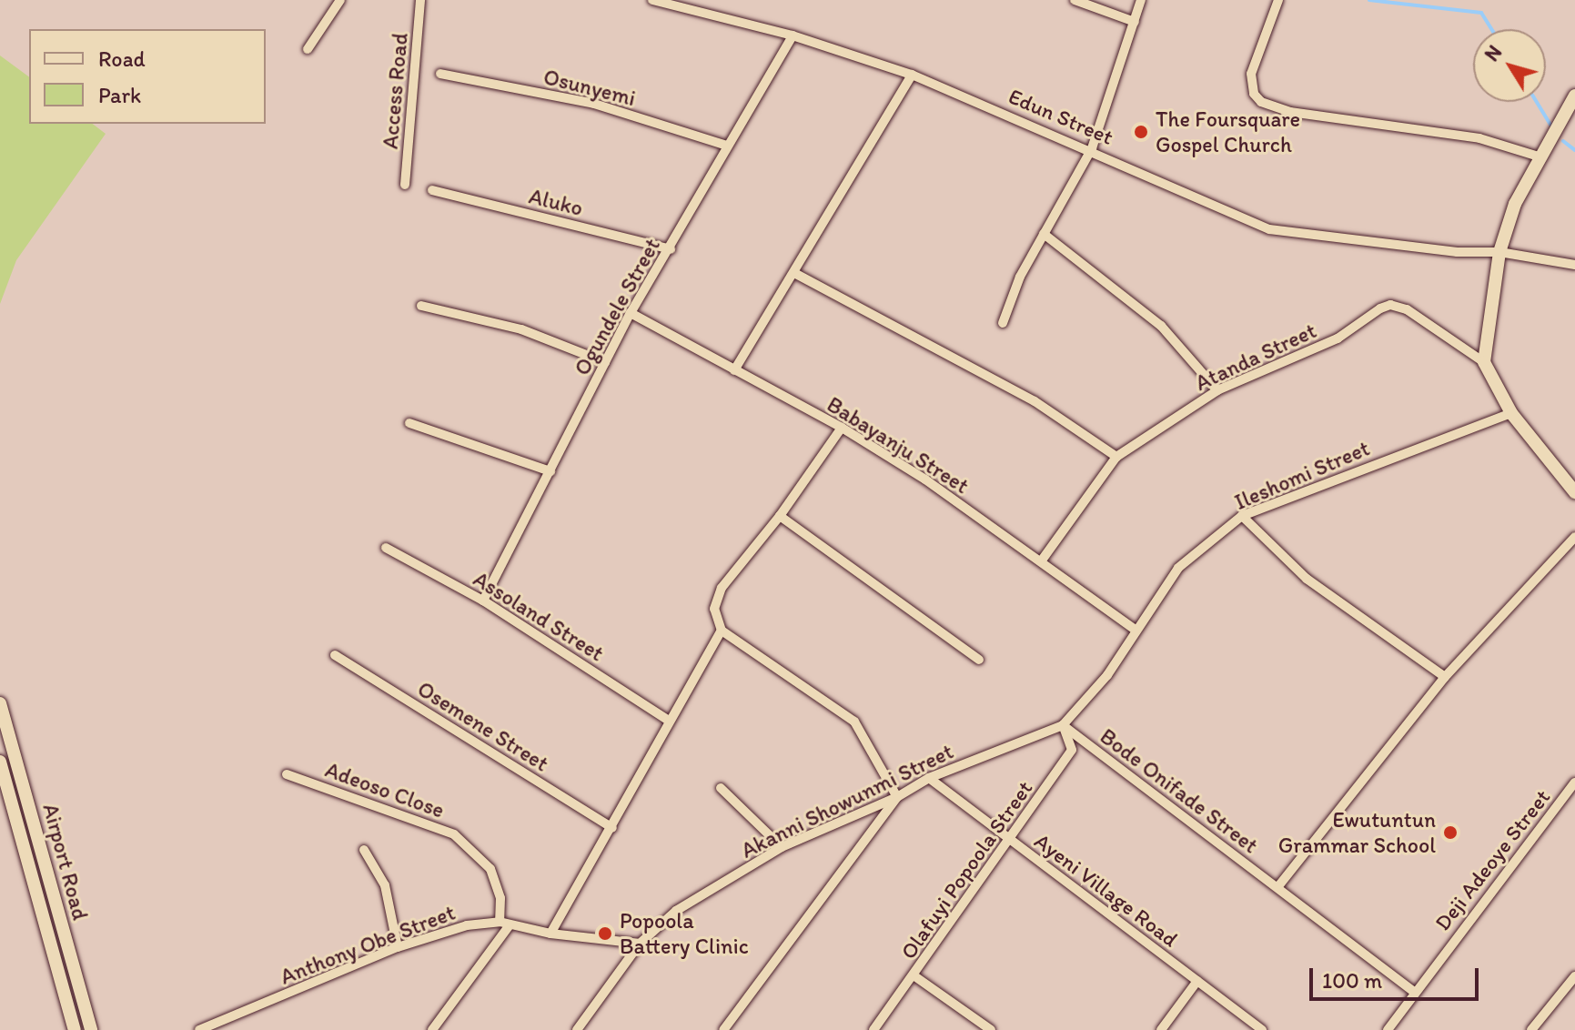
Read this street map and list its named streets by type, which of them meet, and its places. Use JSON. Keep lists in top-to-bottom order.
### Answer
{
  "streets": {
    "main road": ["Airport Road"],
    "street": [
      "Osunyemi",
      "Access Road",
      "Edun Street",
      "Aluko",
      "Ogundele Street",
      "Atanda Street",
      "Babayanju Street",
      "Ileshomi Street",
      "Assoland Street",
      "Osemene Street",
      "Adeoso Close",
      "Bode Onifade Street",
      "Akanni Showunmi Street",
      "Deji Adeoye Street",
      "Olafuyi Popoola Street",
      "Ayeni Village Road",
      "Anthony Obe Street"
    ]
  },
  "crossings": [
    ["Osunyemi", "Ogundele Street"],
    ["Edun Street", "Ogundele Street"],
    ["Aluko", "Ogundele Street"],
    ["Ogundele Street", "Babayanju Street"],
    ["Ogundele Street", "Assoland Street"],
    ["Atanda Street", "Babayanju Street"],
    ["Babayanju Street", "Ileshomi Street"],
    ["Ileshomi Street", "Bode Onifade Street"],
    ["Ileshomi Street", "Akanni Showunmi Street"],
    ["Ileshomi Street", "Olafuyi Popoola Street"],
    ["Adeoso Close", "Anthony Obe Street"],
    ["Bode Onifade Street", "Akanni Showunmi Street"],
    ["Bode Onifade Street", "Deji Adeoye Street"],
    ["Bode Onifade Street", "Olafuyi Popoola Street"],
    ["Akanni Showunmi Street", "Olafuyi Popoola Street"],
    ["Akanni Showunmi Street", "Ayeni Village Road"],
    ["Akanni Showunmi Street", "Anthony Obe Street"],
    ["Olafuyi Popoola Street", "Ayeni Village Road"]
  ],
  "places": ["The Foursquare Gospel Church", "Ewutuntun Grammar School", "Popoola Battery Clinic"],
  "legend": ["Road", "Park"],
  "scale_bar": "100 m",
  "north": "top left"
}
